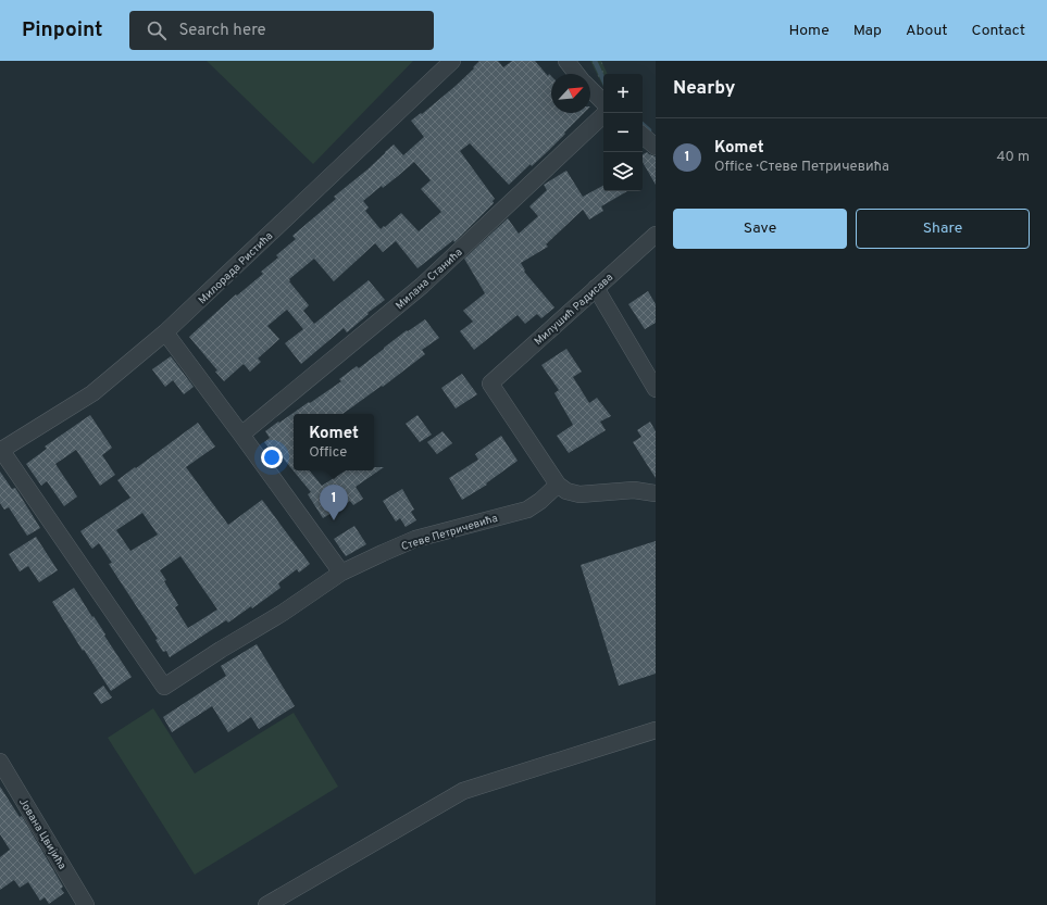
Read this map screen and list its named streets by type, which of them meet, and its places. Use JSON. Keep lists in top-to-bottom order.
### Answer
{
  "streets": {
    "street": [
      "Милорада Ристића",
      "Милана Станића",
      "Милушић Радисава",
      "Стеве Петричевића",
      "Јована Цвијића"
    ]
  },
  "crossings": [
    ["Милорада Ристића", "Стеве Петричевића"],
    ["Милушић Радисава", "Стеве Петричевића"]
  ],
  "north": "top right",
  "page": {
    "header": "Pinpoint",
    "search": "Search here",
    "nav": [
      "Home",
      "Map",
      "About",
      "Contact"
    ],
    "heading": "Nearby",
    "map_buttons": ["+", "−"],
    "list": [
      {
        "mark": "1",
        "name": "Komet",
        "note": "Office · Стеве Петричевића",
        "value": "40 m"
      }
    ],
    "buttons": ["Save", "Share"],
    "popup": ["Komet", "Office"],
    "pins": "1"
  }
}
